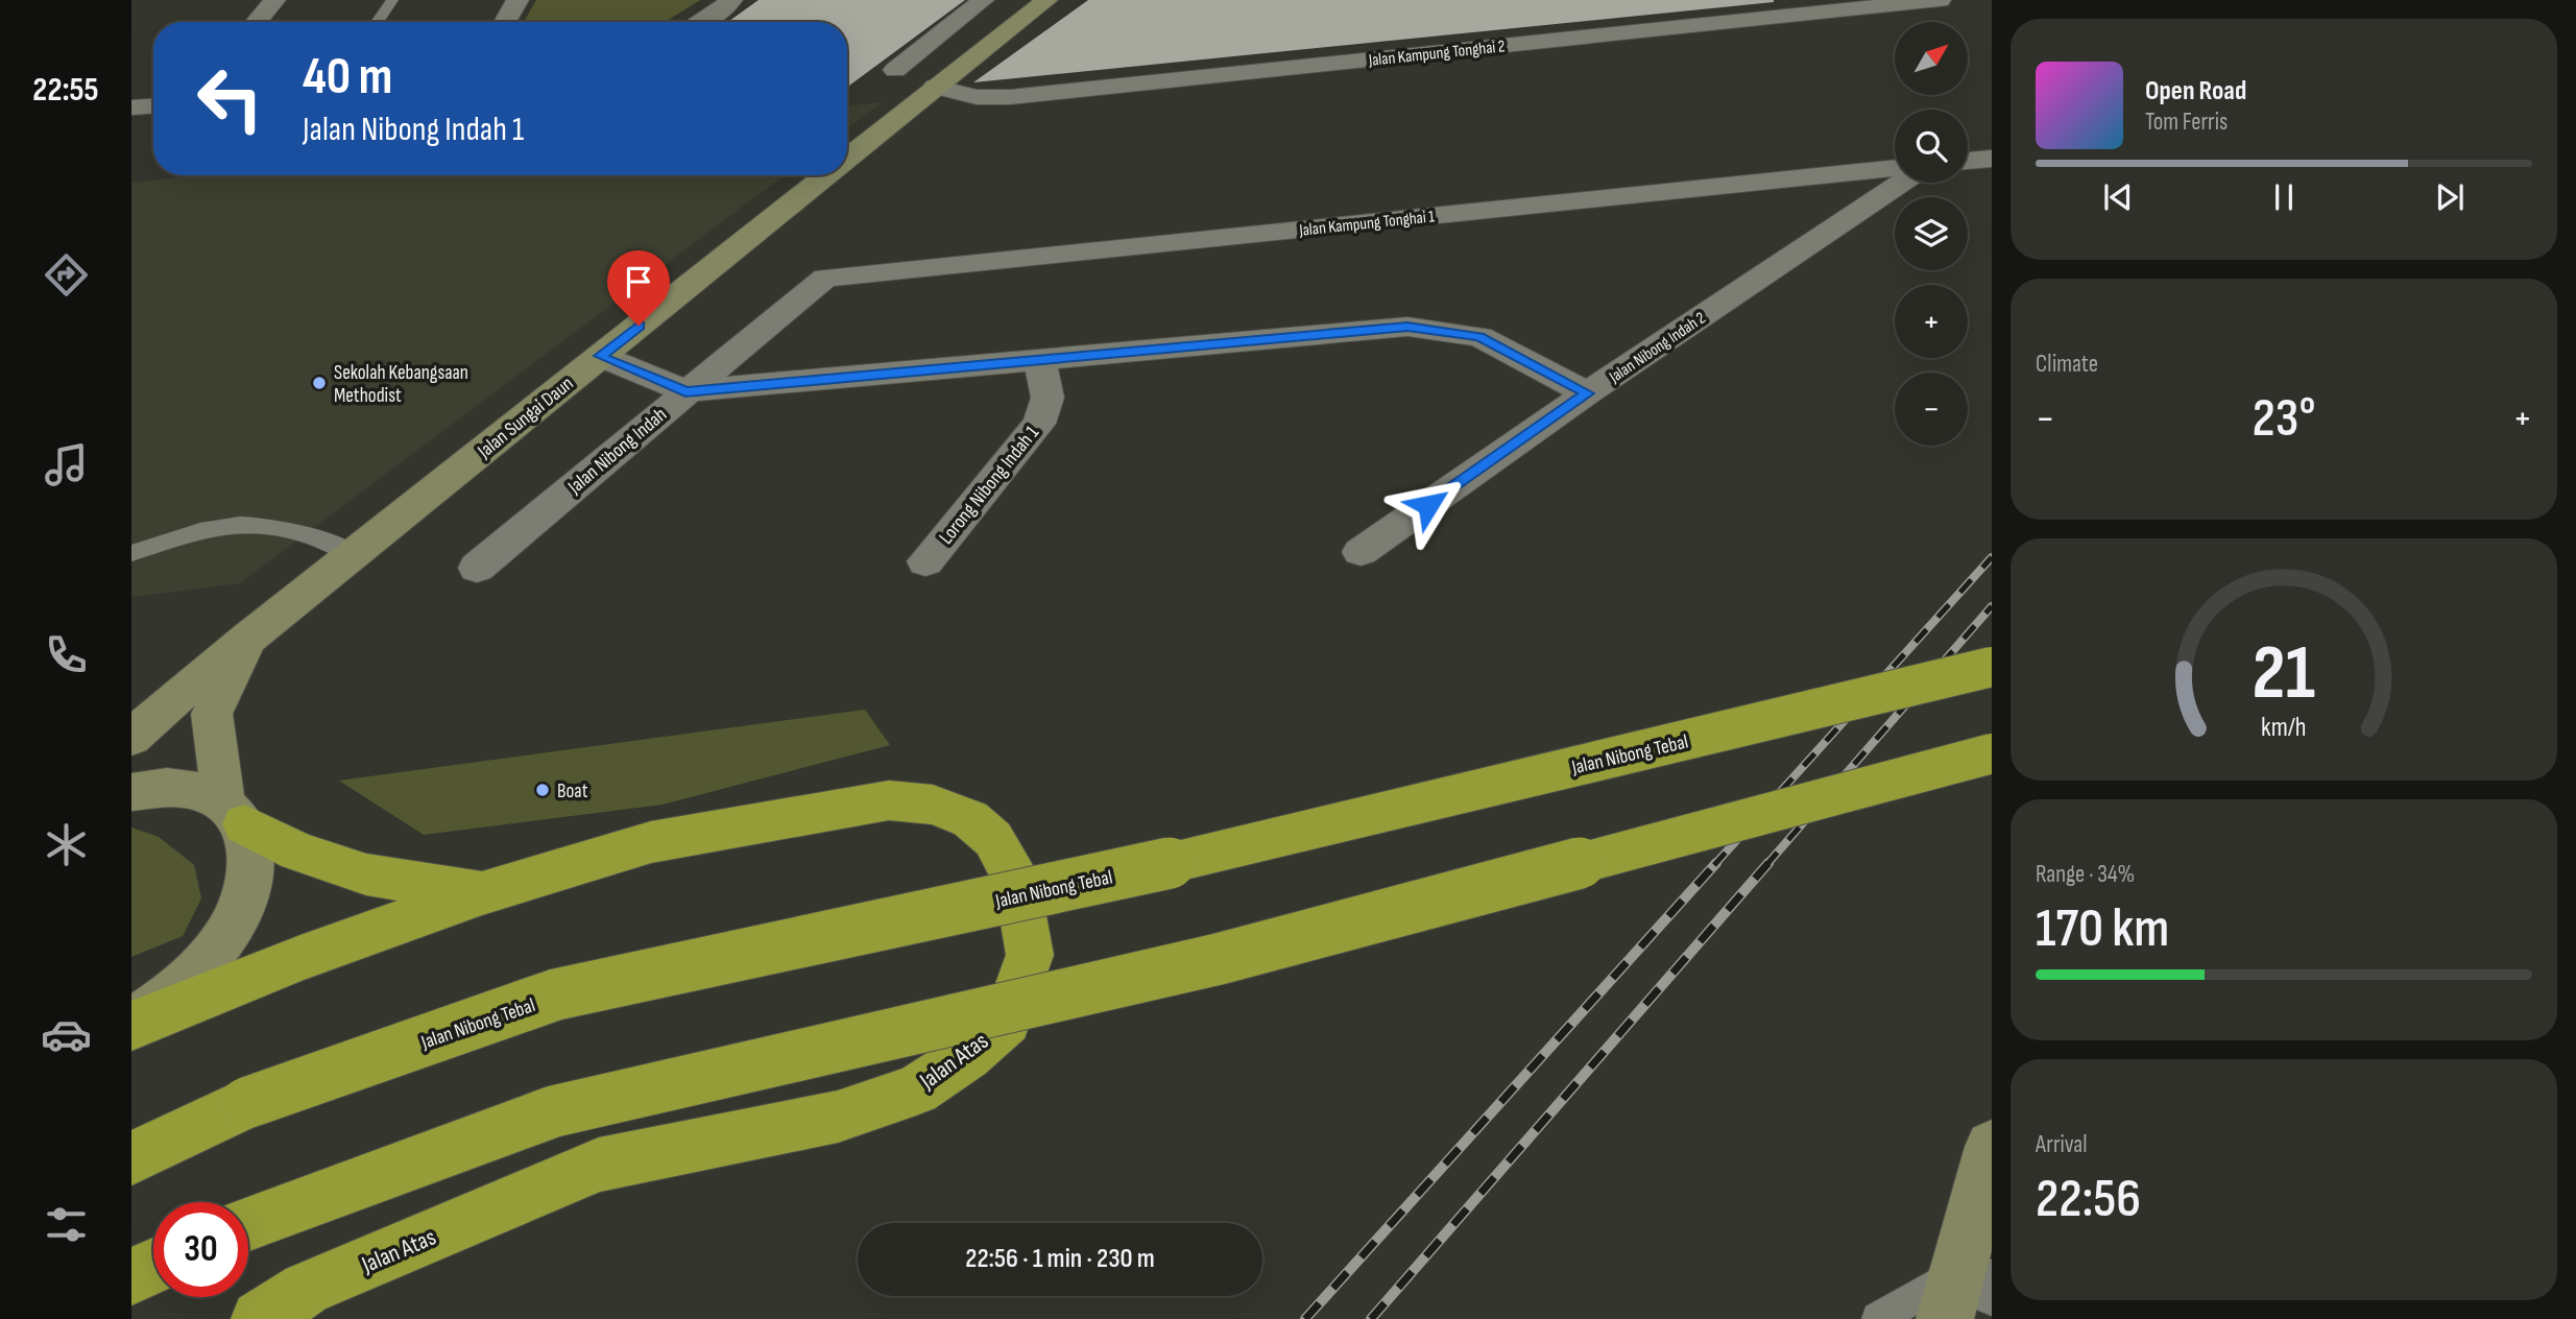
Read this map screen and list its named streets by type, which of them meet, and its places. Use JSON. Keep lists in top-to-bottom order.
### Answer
{
  "streets": {
    "highway": ["Jalan Nibong Tebal", "Jalan Atas"],
    "street": [
      "Jalan Kampung Tonghai 2",
      "Jalan Kampung Tonghai 1",
      "Jalan Nibong Indah 2",
      "Jalan Sungai Daun",
      "Jalan Nibong Indah",
      "Lorong Nibong Indah 1"
    ]
  },
  "crossings": [
    ["Jalan Kampung Tonghai 2", "Jalan Sungai Daun"],
    ["Jalan Kampung Tonghai 1", "Jalan Nibong Indah"],
    ["Jalan Sungai Daun", "Jalan Atas"]
  ],
  "places": ["Sekolah Kebangsaan Methodist", "Boat"],
  "north": "top right",
  "page": {
    "tabs": "22:55",
    "map_buttons": ["+", "−"],
    "turn": ["40 m", "Jalan Nibong Indah 1"],
    "song": ["Open Road", "Tom Ferris"],
    "tile": [
      "Climate",
      ["Range · 34%", "170 km"],
      ["Arrival", "22:56"]
    ],
    "heat": ["−", "23°", "+"],
    "limit": "30",
    "trip": "22:56 · 1 min · 230 m",
    "gauge": ["21", "km/h"]
  }
}
